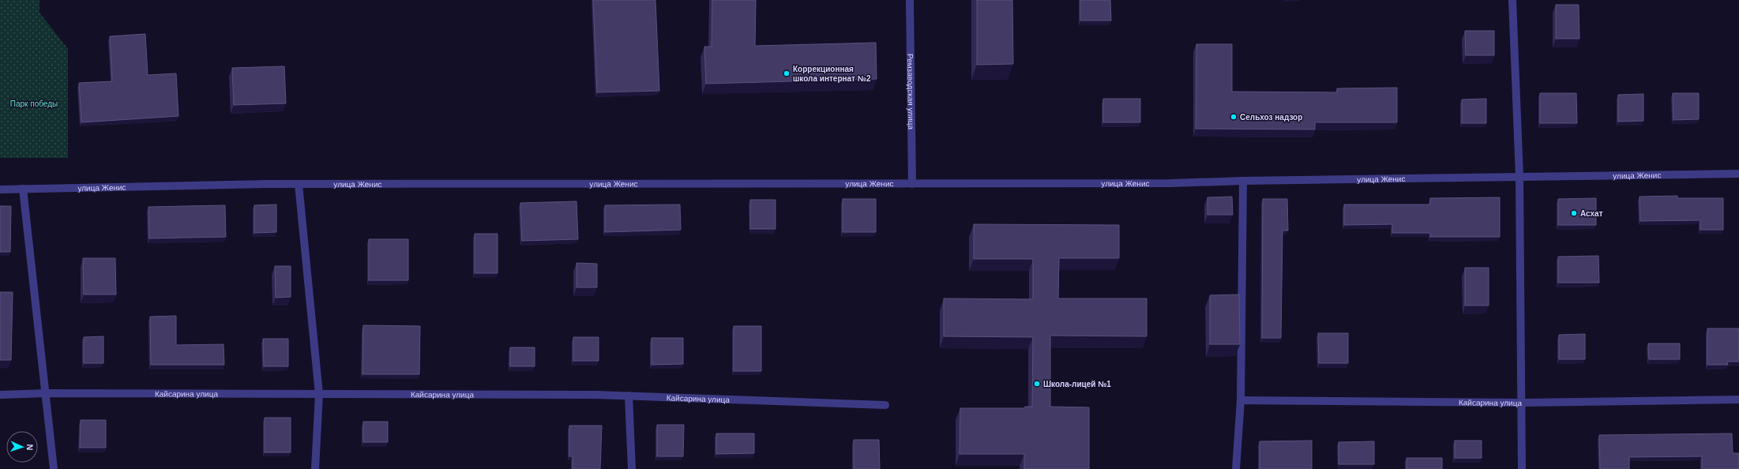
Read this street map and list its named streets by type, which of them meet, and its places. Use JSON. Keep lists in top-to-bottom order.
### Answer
{
  "streets": {
    "street": ["Ремзаводская улица", "улица Женис", "Кайсарина улица"]
  },
  "crossings": [
    ["Ремзаводская улица", "улица Женис"]
  ],
  "parks": ["Парк победы"],
  "places": [
    "Коррекционная школа интернат №2",
    "Сельхоз надзор",
    "Асхат",
    "Школа-лицей №1"
  ],
  "north": "right"
}
